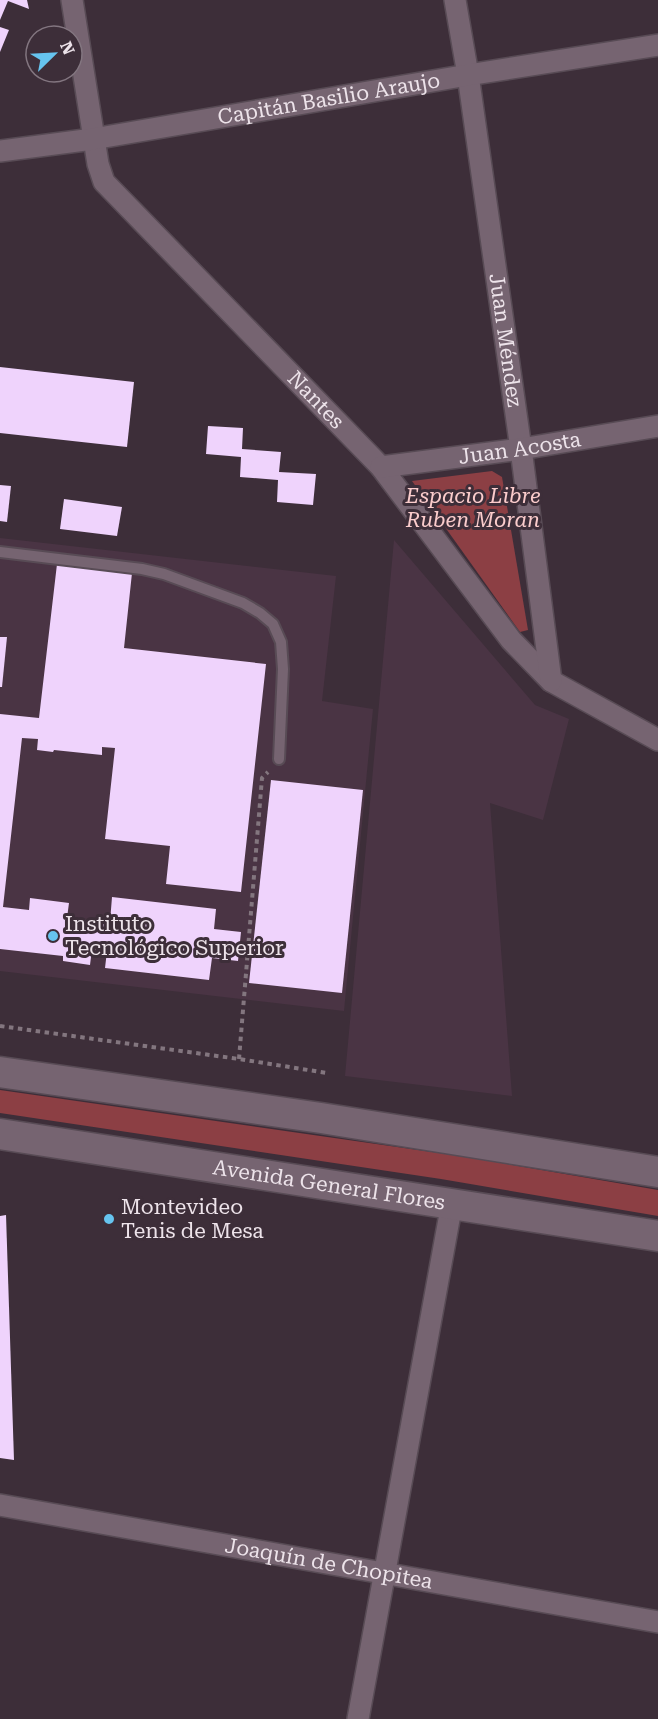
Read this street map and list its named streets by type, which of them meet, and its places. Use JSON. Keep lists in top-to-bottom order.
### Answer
{
  "streets": {
    "main road": ["Avenida General Flores"],
    "street": [
      "Capitán Basilio Araujo",
      "Juan Méndez",
      "Nantes",
      "Juan Acosta",
      "Joaquín de Chopitea"
    ]
  },
  "crossings": [
    ["Capitán Basilio Araujo", "Juan Méndez"],
    ["Capitán Basilio Araujo", "Nantes"],
    ["Juan Méndez", "Nantes"],
    ["Juan Méndez", "Juan Acosta"],
    ["Nantes", "Juan Acosta"]
  ],
  "parks": ["Espacio Libre Ruben Moran"],
  "places": ["Instituto Tecnológico Superior", "Montevideo Tenis de Mesa"],
  "north": "top right"
}
